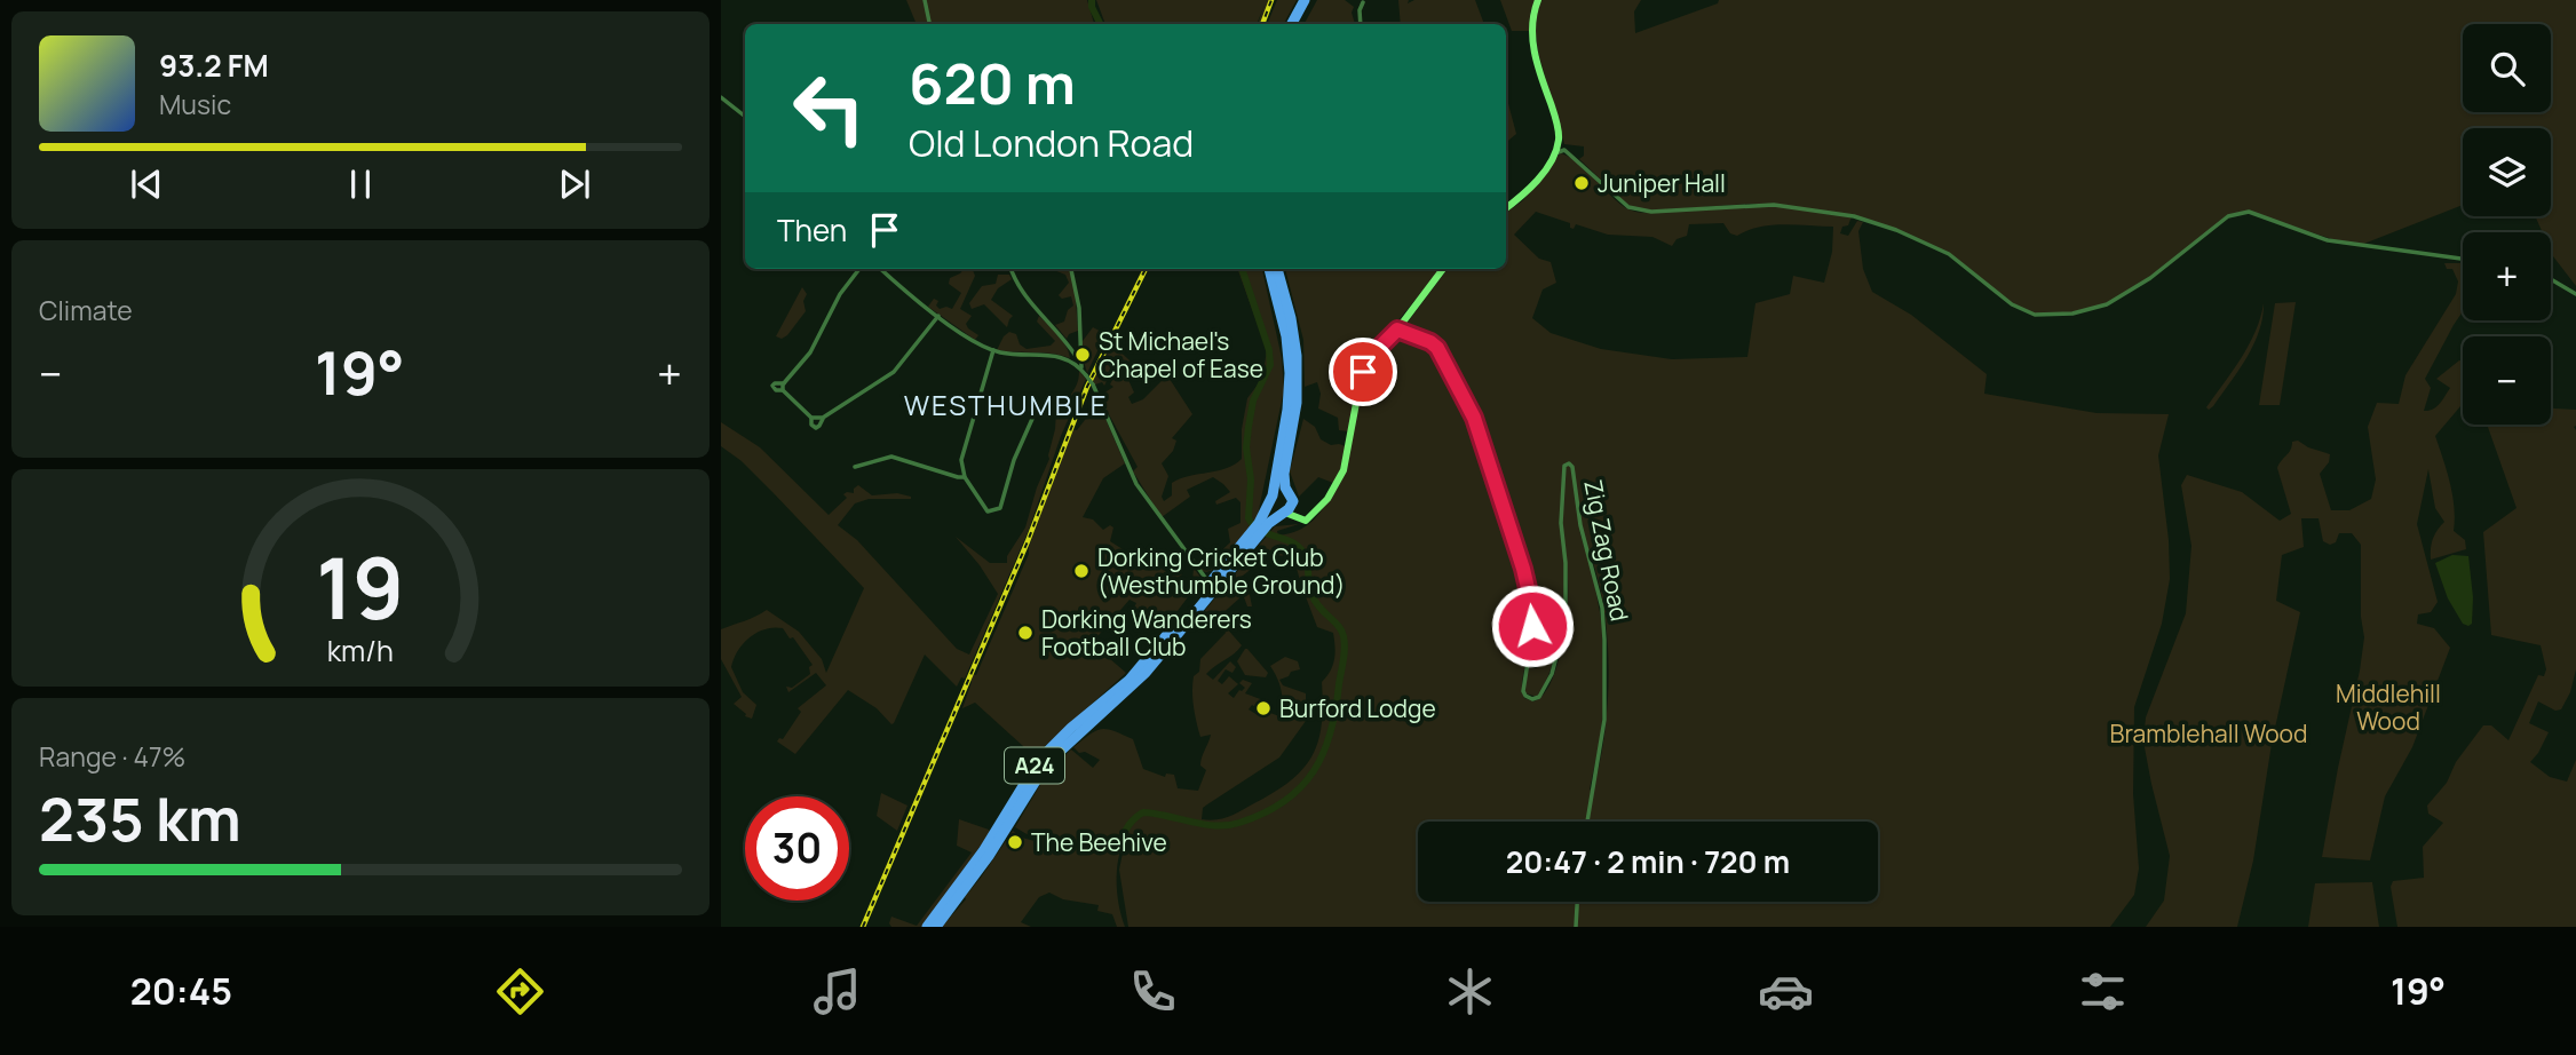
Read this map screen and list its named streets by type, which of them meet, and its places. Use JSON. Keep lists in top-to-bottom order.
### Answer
{
  "streets": {
    "highway": ["A24"],
    "street": ["Zig Zag Road"]
  },
  "districts": ["WESTHUMBLE"],
  "parks": ["Middlehill Wood", "Bramblehall Wood"],
  "places": [
    "Juniper Hall",
    "St Michael's Chapel of Ease",
    "Dorking Cricket Club (Westhumble Ground)",
    "Dorking Wanderers Football Club",
    "Burford Lodge",
    "The Beehive"
  ],
  "page": {
    "map_buttons": ["+", "−"],
    "turn": ["620 m", "Old London Road"],
    "song": ["93.2 FM", "Music"],
    "then": "Then",
    "tile": [
      "Climate",
      ["Range · 47%", "235 km"]
    ],
    "heat": ["−", "19°", "+"],
    "limit": "30",
    "trip": "20:47 · 2 min · 720 m",
    "tabs": ["20:45", "19°"],
    "gauge": ["19", "km/h"]
  }
}
